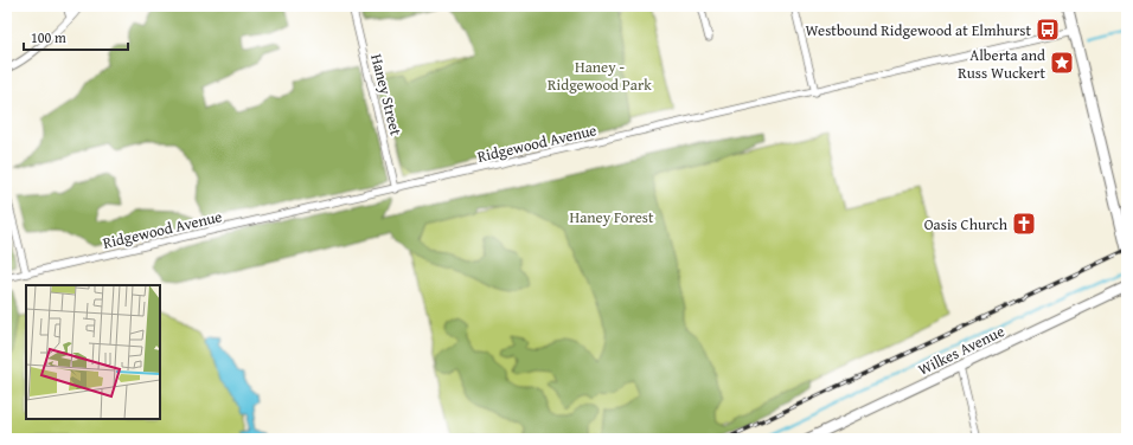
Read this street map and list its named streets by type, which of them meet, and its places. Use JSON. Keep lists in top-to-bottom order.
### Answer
{
  "streets": {
    "main road": ["Wilkes Avenue"],
    "street": ["Haney Street", "Ridgewood Avenue"]
  },
  "crossings": [
    ["Haney Street", "Ridgewood Avenue"]
  ],
  "parks": ["Haney - Ridgewood Park", "Haney Forest"],
  "places": {
    "bus stop": ["Westbound Ridgewood at Elmhurst"],
    "place": ["Alberta and Russ Wuckert"],
    "church": ["Oasis Church"]
  },
  "scale_bar": "100 m"
}
